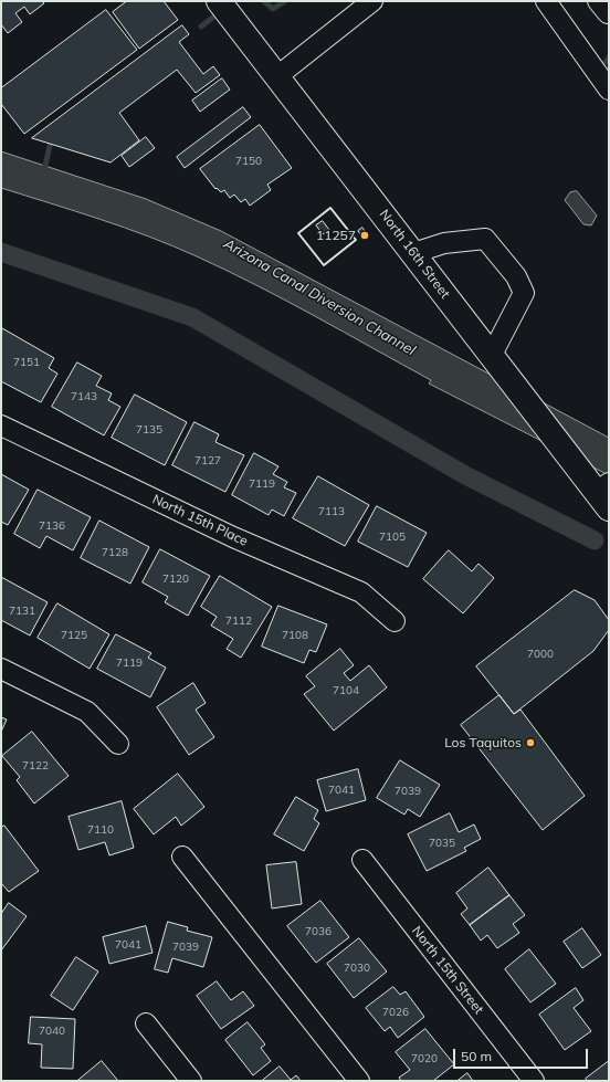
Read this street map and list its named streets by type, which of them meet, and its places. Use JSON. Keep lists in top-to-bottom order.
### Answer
{
  "streets": {
    "main road": ["North 16th Street"],
    "street": ["North 15th Place", "North 15th Street"]
  },
  "water": ["Arizona Canal Diversion Channel"],
  "places": ["11257", "Los Taquitos"],
  "house_numbers": [
    "7150",
    "7151",
    "7143",
    "7135",
    "7127",
    "7119",
    "7113",
    "7136",
    "7105",
    "7128",
    "7120",
    "7131",
    "7112",
    "7125",
    "7108",
    "7000",
    "7119",
    "7104",
    "7122",
    "7041",
    "7039",
    "7110",
    "7035",
    "7036",
    "7041",
    "7039",
    "7030",
    "7026",
    "7040",
    "7020"
  ],
  "scale_bar": "50 m"
}
